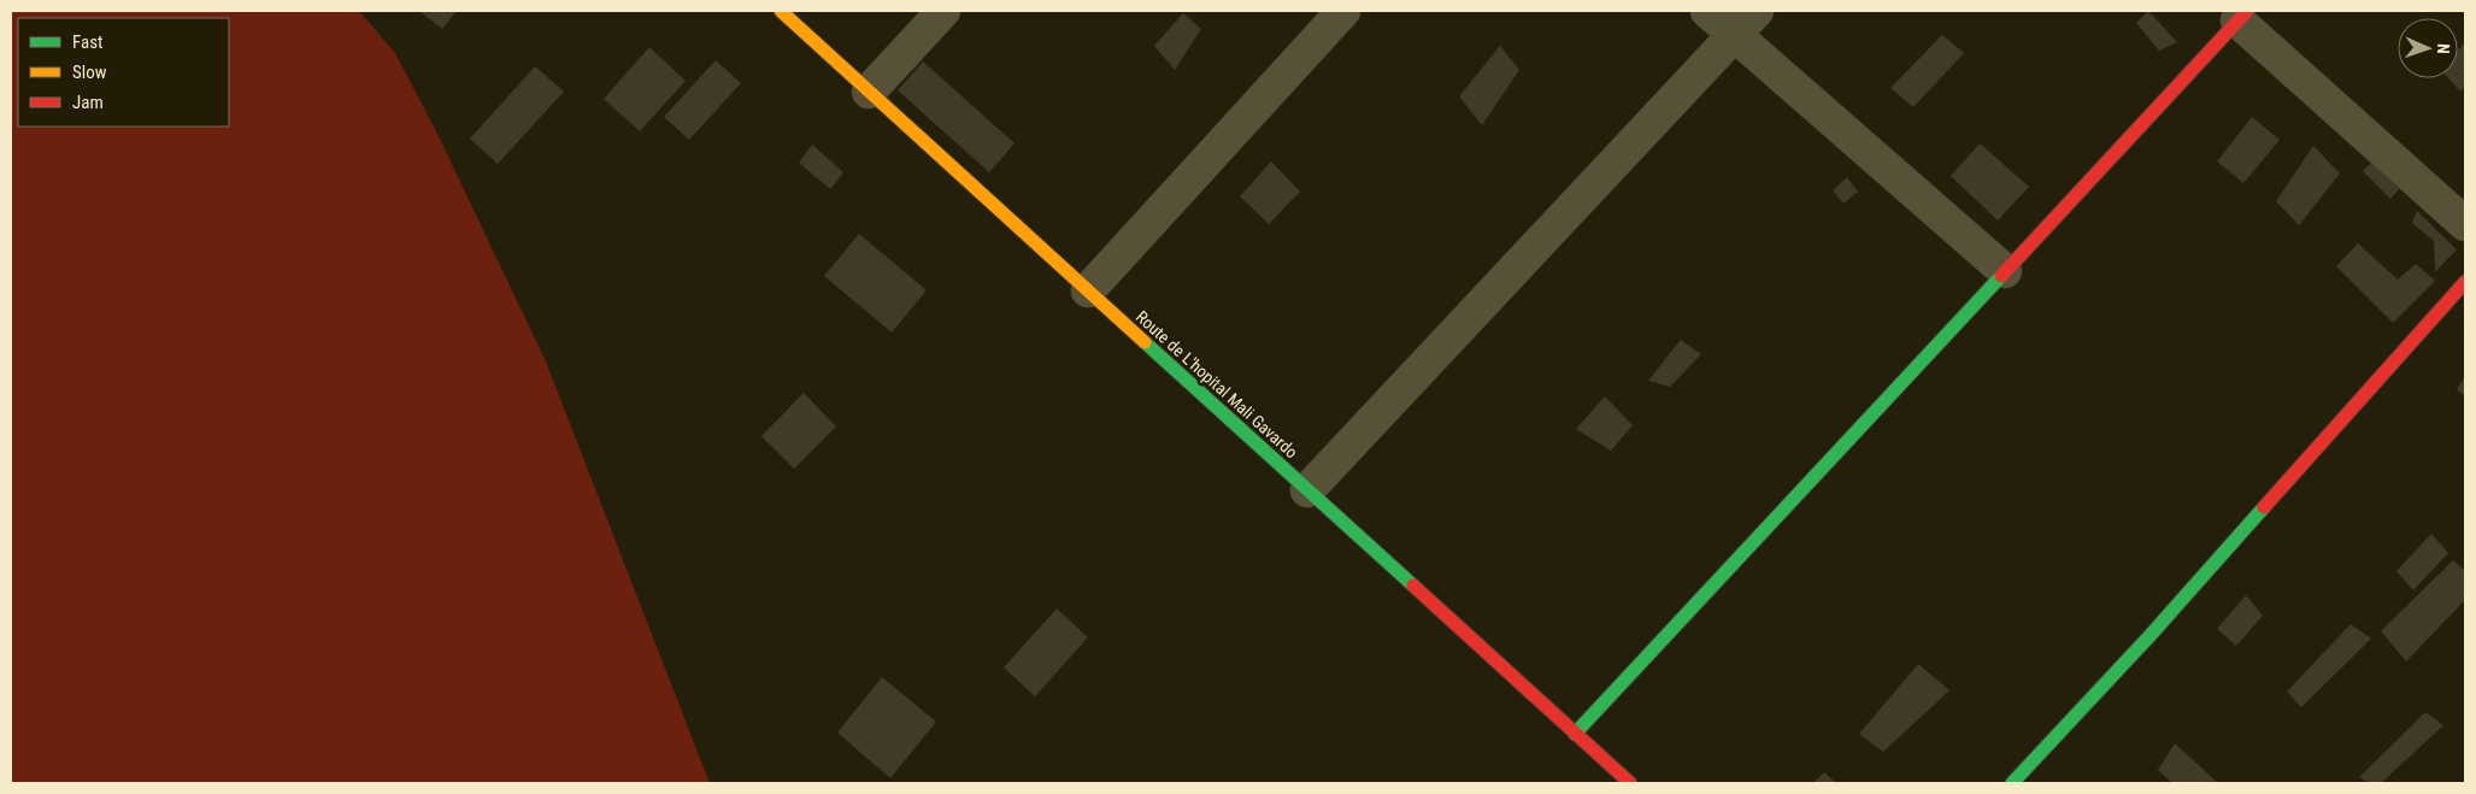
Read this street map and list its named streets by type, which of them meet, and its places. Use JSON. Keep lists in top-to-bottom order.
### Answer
{
  "streets": {
    "street": ["Route de L'hopital Mali Gavardo"]
  },
  "legend": ["Fast", "Slow", "Jam"],
  "north": "right"
}
